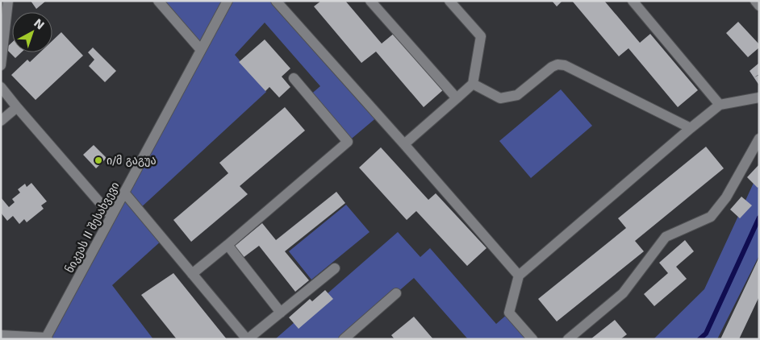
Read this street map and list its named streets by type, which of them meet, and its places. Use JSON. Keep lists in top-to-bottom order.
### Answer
{
  "streets": {
    "street": ["ნიკეას II შესახვევი"]
  },
  "places": ["ი/მ გაგუა"],
  "north": "top right"
}
